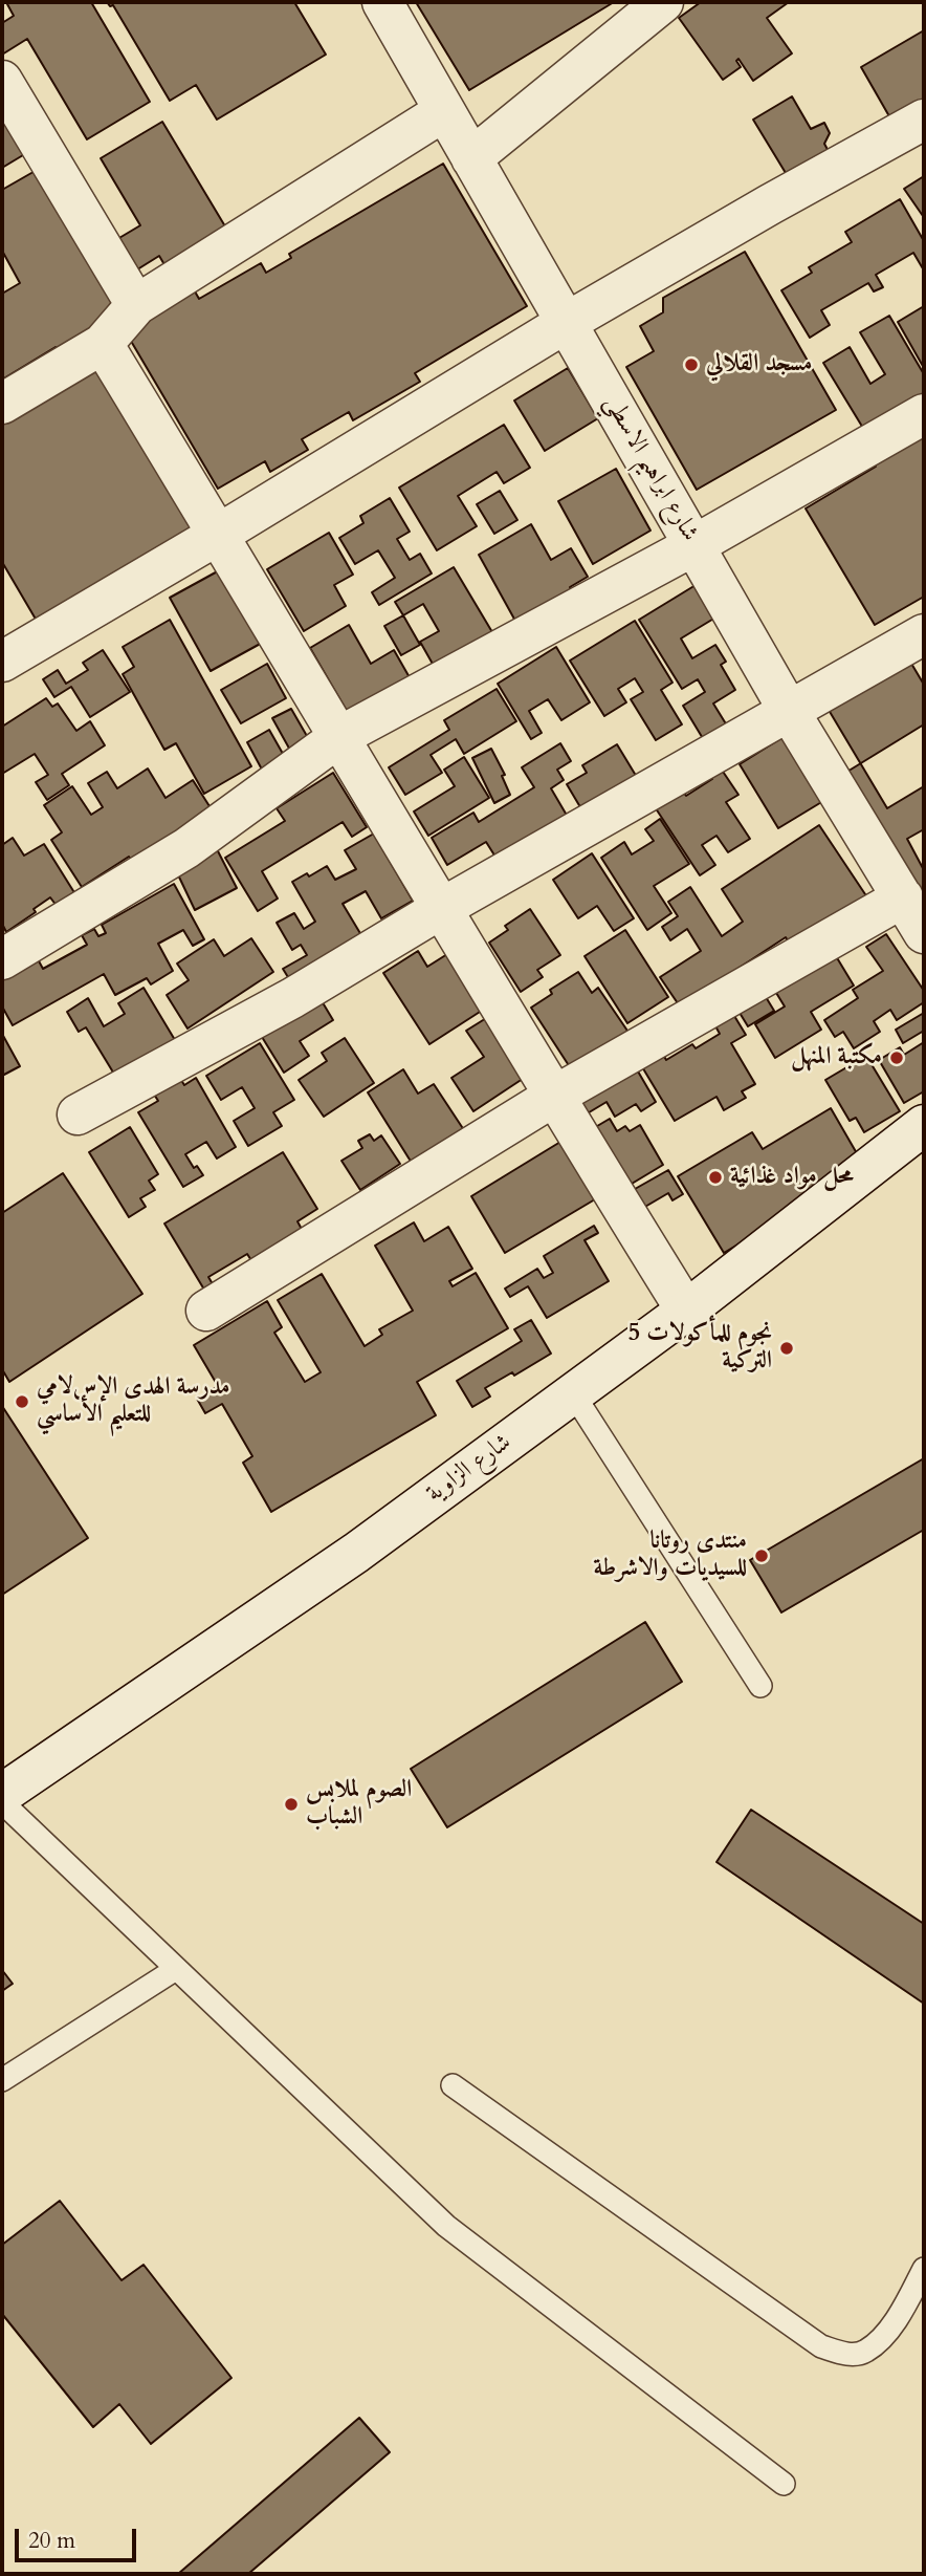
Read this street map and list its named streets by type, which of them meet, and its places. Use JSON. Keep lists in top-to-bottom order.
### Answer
{
  "streets": {
    "street": ["شارع ابراهيم الاسطي", "شارع الزاوية"]
  },
  "places": [
    "مسجد القلالي",
    "مكتبة المنهل",
    "محل مواد غذائية",
    "5 نجوم للمأكولات التركية",
    "مدرسة الهدى الإسﻻمي للتعليم الأساسي",
    "منتدى روتانا للسيديات والاشرطة",
    "الصوم لملابس الشباب"
  ],
  "scale_bar": "20 m"
}
